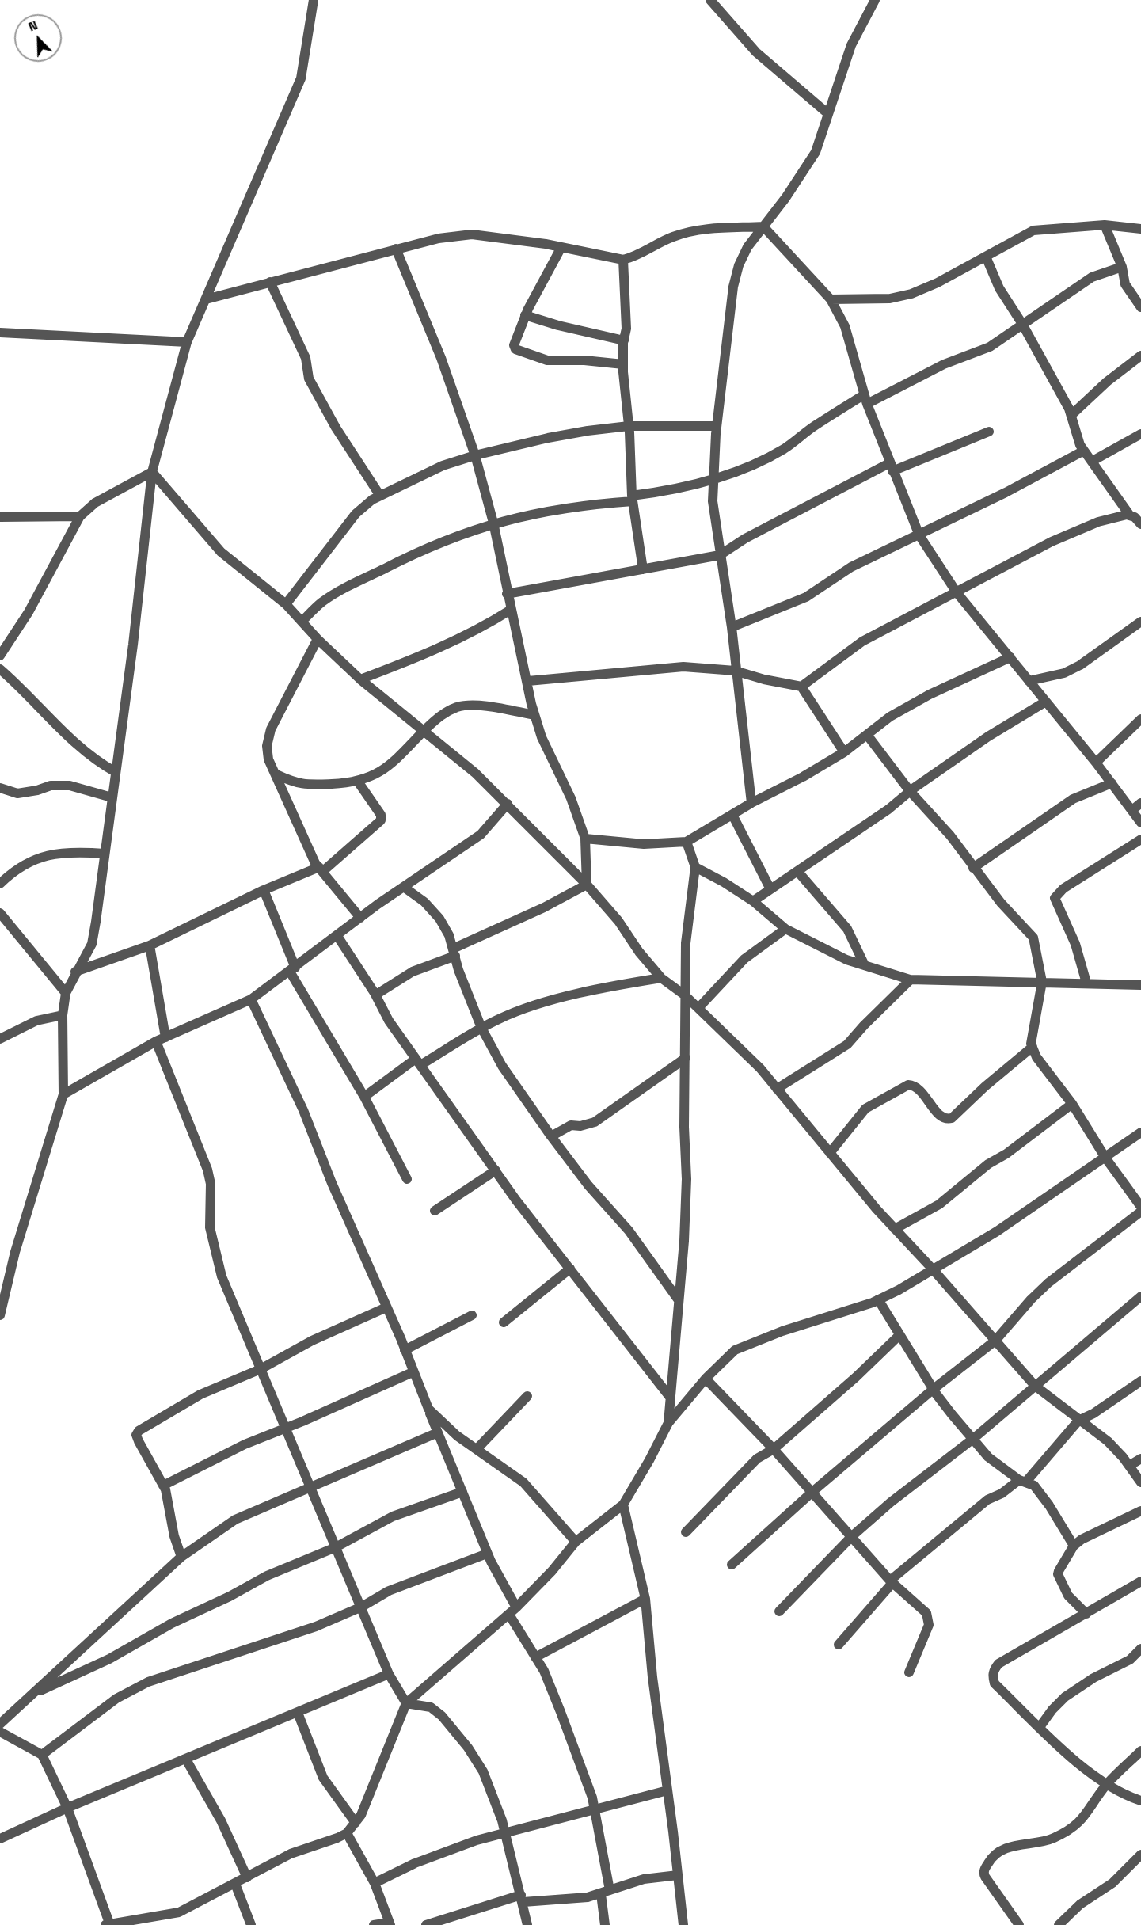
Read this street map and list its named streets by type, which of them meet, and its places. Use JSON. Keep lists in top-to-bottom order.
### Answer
{
  "north": "top left"
}
